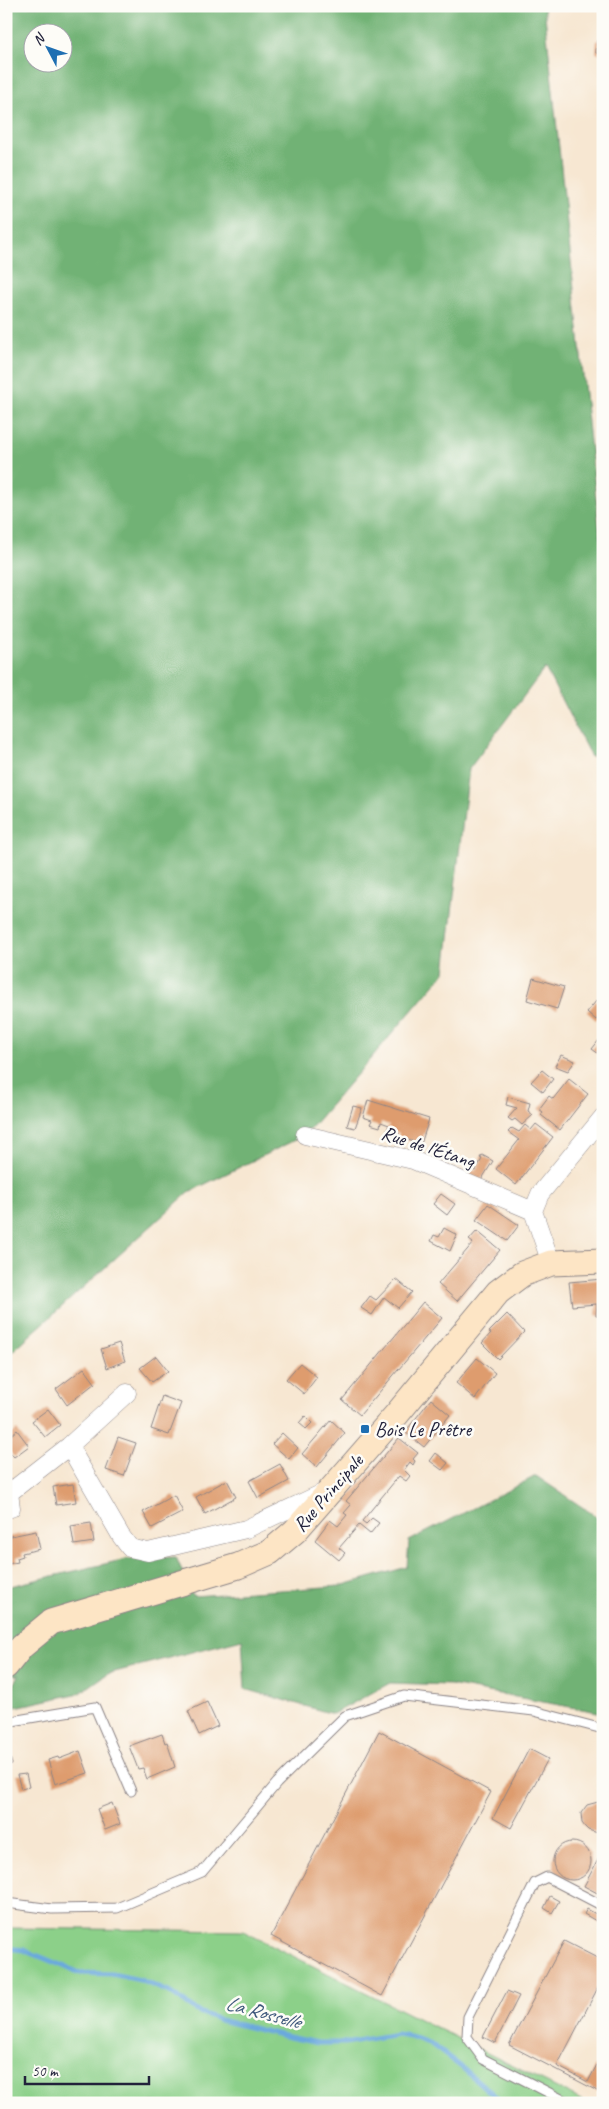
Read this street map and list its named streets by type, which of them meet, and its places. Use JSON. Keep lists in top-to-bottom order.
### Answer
{
  "streets": {
    "main road": ["Rue Principale"],
    "street": ["Rue de l'Étang"]
  },
  "water": ["La Rosselle"],
  "places": {
    "transit": ["Bois Le Prêtre"]
  },
  "scale_bar": "50 m",
  "north": "top left"
}
